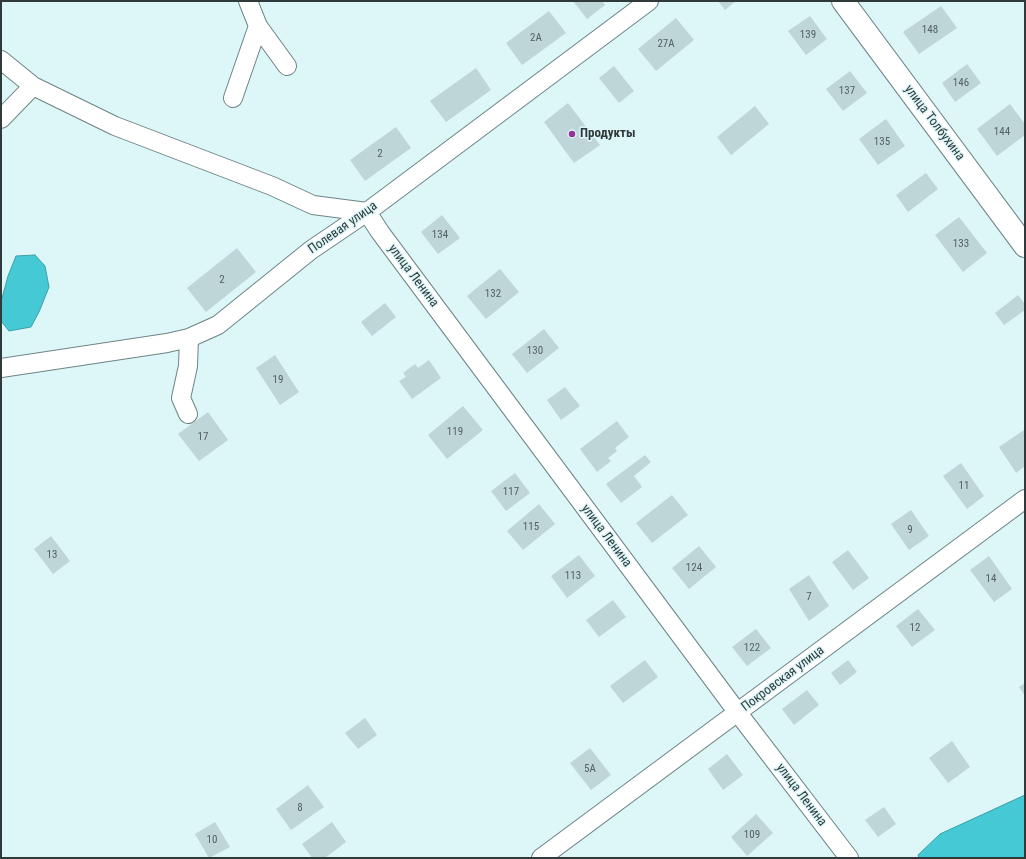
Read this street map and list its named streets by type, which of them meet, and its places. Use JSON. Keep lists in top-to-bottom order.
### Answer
{
  "streets": {
    "main road": ["улица Толбухина"],
    "street": ["Полевая улица", "улица Ленина", "Покровская улица"]
  },
  "crossings": [
    ["Полевая улица", "улица Ленина"],
    ["улица Ленина", "Покровская улица"]
  ],
  "places": ["Продукты"],
  "house_numbers": [
    "148",
    "139",
    "2А",
    "27А",
    "146",
    "137",
    "144",
    "135",
    "2",
    "134",
    "133",
    "2",
    "132",
    "130",
    "19",
    "119",
    "17",
    "11",
    "117",
    "115",
    "9",
    "13",
    "124",
    "113",
    "14",
    "7",
    "12",
    "122",
    "5А",
    "8",
    "109",
    "10"
  ]
}
